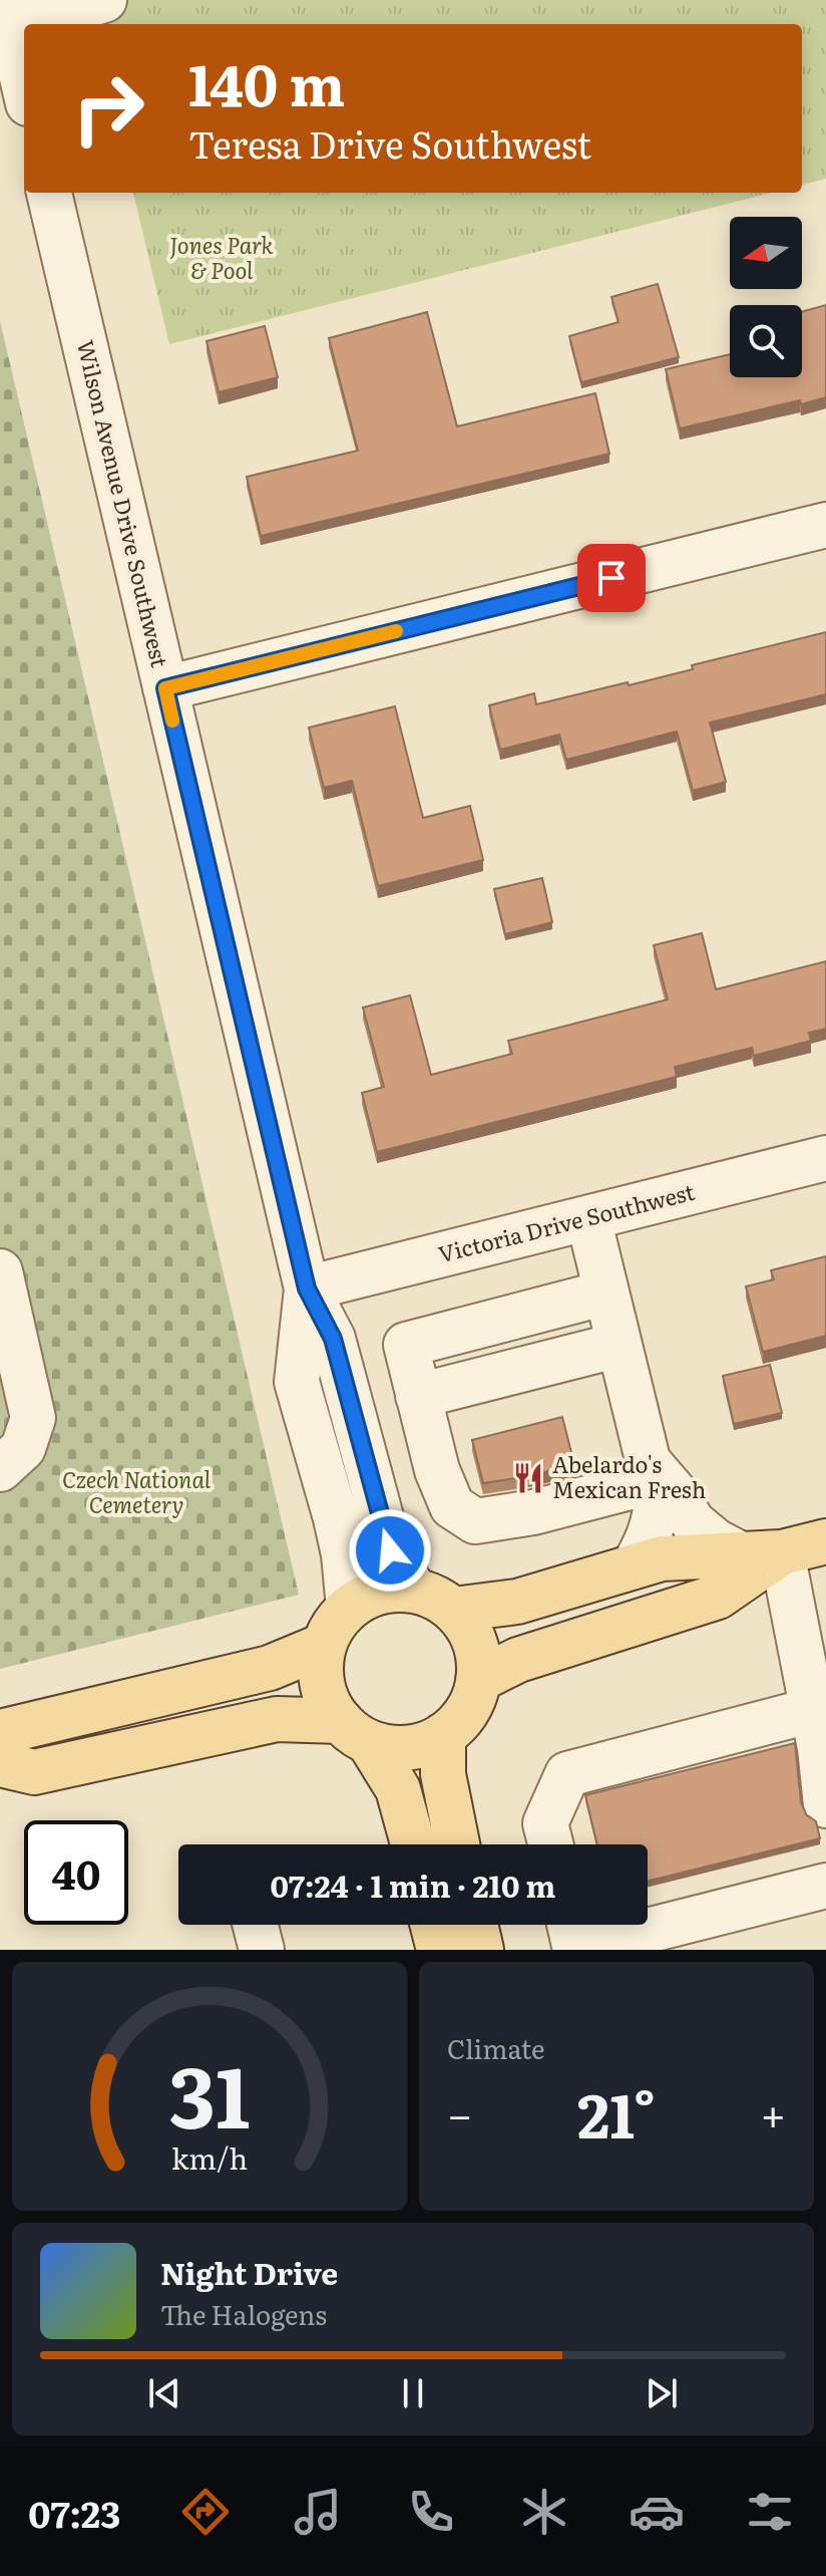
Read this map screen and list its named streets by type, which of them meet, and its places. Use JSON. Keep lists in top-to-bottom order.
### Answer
{
  "streets": {
    "street": ["Wilson Avenue Drive Southwest", "Victoria Drive Southwest"]
  },
  "crossings": [
    ["Wilson Avenue Drive Southwest", "Victoria Drive Southwest"]
  ],
  "parks": ["Jones Park & Pool", "Czech National Cemetery"],
  "places": {
    "restaurant": ["Abelardo's Mexican Fresh"]
  },
  "north": "left",
  "page": {
    "turn": ["140 m", "Teresa Drive Southwest"],
    "limit": "40",
    "trip": "07:24 · 1 min · 210 m",
    "tile": "Climate",
    "heat": ["−", "21°", "+"],
    "song": ["Night Drive", "The Halogens"],
    "tabs": "07:23",
    "gauge": ["31", "km/h"]
  }
}
